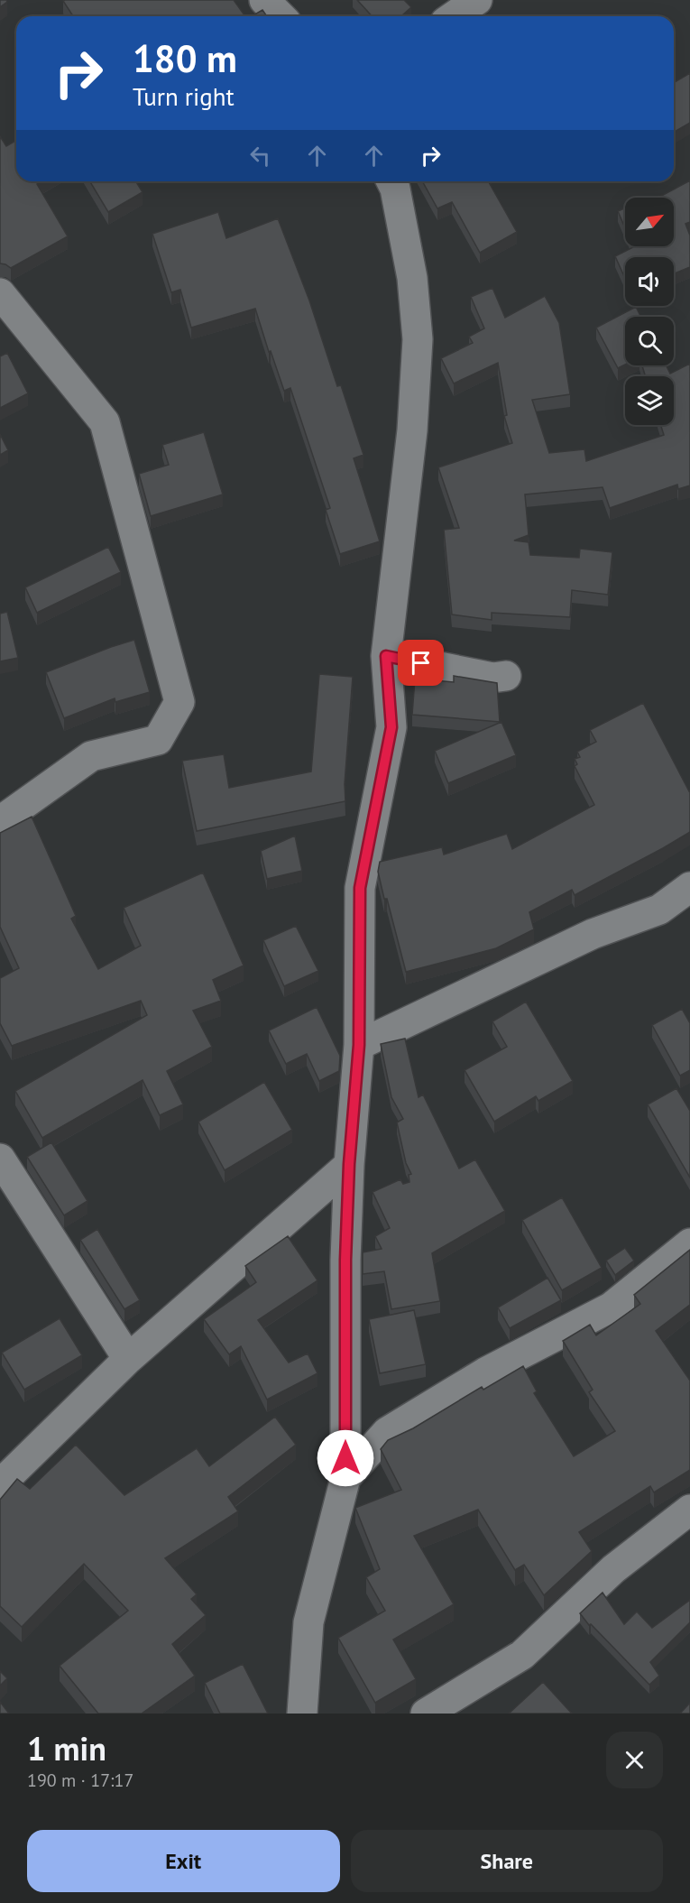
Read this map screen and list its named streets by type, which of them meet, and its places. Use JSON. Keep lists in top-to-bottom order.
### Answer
{
  "north": "top right",
  "page": {
    "turn": ["180 m", "Turn right"],
    "heading": ["1 min", "190 m · 17:17"],
    "buttons": ["Exit", "Share"]
  }
}
